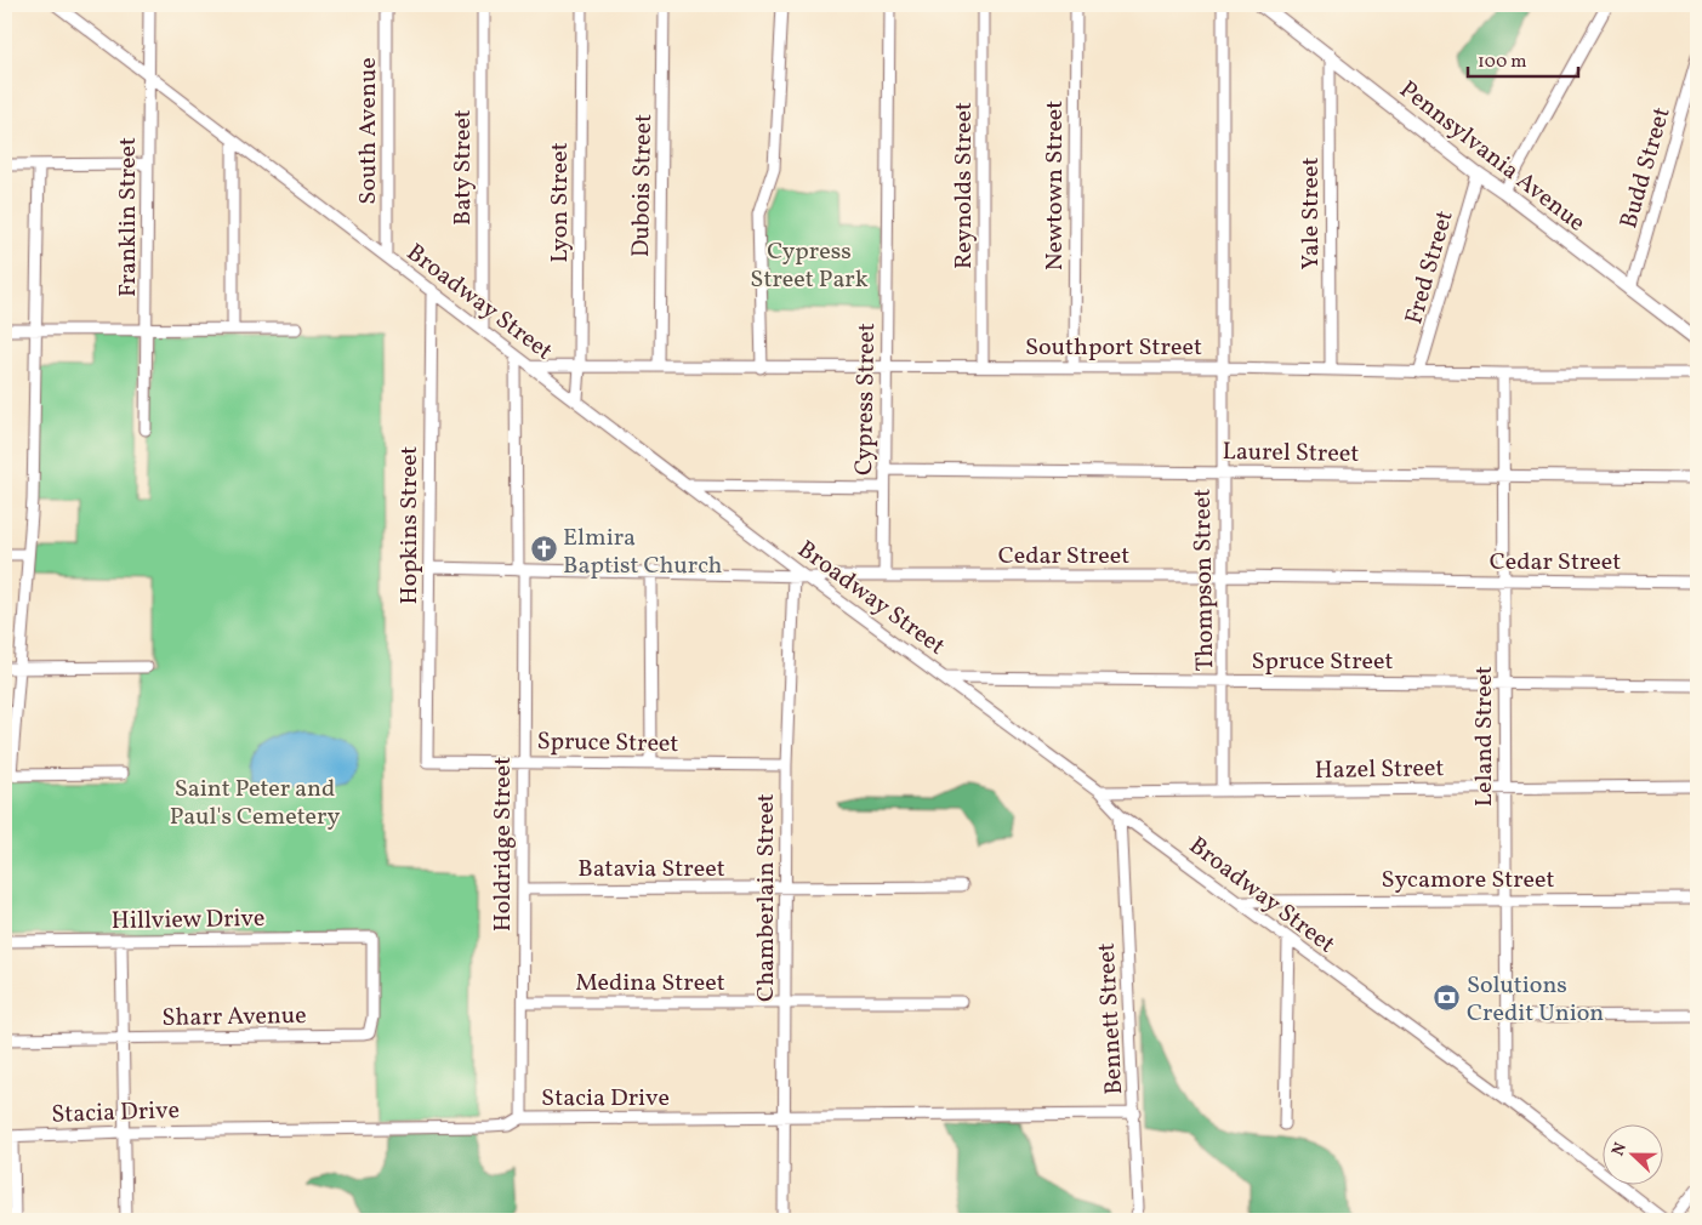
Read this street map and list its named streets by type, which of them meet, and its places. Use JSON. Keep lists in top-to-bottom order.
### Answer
{
  "streets": {
    "main road": ["Pennsylvania Avenue"],
    "street": [
      "South Avenue",
      "Baty Street",
      "Budd Street",
      "Dubois Street",
      "Reynolds Street",
      "Newtown Street",
      "Lyon Street",
      "Yale Street",
      "Franklin Street",
      "Fred Street",
      "Broadway Street",
      "Southport Street",
      "Cypress Street",
      "Laurel Street",
      "Hopkins Street",
      "Cedar Street",
      "Thompson Street",
      "Spruce Street",
      "Leland Street",
      "Hazel Street",
      "Holdridge Street",
      "Batavia Street",
      "Sycamore Street",
      "Chamberlain Street",
      "Hillview Drive",
      "Medina Street",
      "Sharr Avenue",
      "Bennett Street",
      "Stacia Drive"
    ]
  },
  "crossings": [
    ["South Avenue", "Broadway Street"],
    ["Pennsylvania Avenue", "Budd Street"],
    ["Pennsylvania Avenue", "Yale Street"],
    ["Pennsylvania Avenue", "Fred Street"],
    ["Baty Street", "Broadway Street"],
    ["Dubois Street", "Southport Street"],
    ["Reynolds Street", "Southport Street"],
    ["Newtown Street", "Southport Street"],
    ["Lyon Street", "Broadway Street"],
    ["Lyon Street", "Southport Street"],
    ["Yale Street", "Southport Street"],
    ["Franklin Street", "Broadway Street"],
    ["Fred Street", "Southport Street"],
    ["Broadway Street", "Southport Street"],
    ["Broadway Street", "Hopkins Street"],
    ["Broadway Street", "Cedar Street"],
    ["Broadway Street", "Spruce Street"],
    ["Broadway Street", "Leland Street"],
    ["Broadway Street", "Hazel Street"],
    ["Broadway Street", "Holdridge Street"],
    ["Broadway Street", "Sycamore Street"],
    ["Broadway Street", "Bennett Street"],
    ["Southport Street", "Cypress Street"],
    ["Southport Street", "Thompson Street"],
    ["Southport Street", "Leland Street"],
    ["Cypress Street", "Laurel Street"],
    ["Cypress Street", "Cedar Street"],
    ["Laurel Street", "Thompson Street"],
    ["Laurel Street", "Leland Street"],
    ["Hopkins Street", "Cedar Street"],
    ["Hopkins Street", "Spruce Street"],
    ["Cedar Street", "Thompson Street"],
    ["Cedar Street", "Leland Street"],
    ["Cedar Street", "Holdridge Street"],
    ["Cedar Street", "Chamberlain Street"],
    ["Thompson Street", "Spruce Street"],
    ["Thompson Street", "Hazel Street"],
    ["Spruce Street", "Leland Street"],
    ["Spruce Street", "Holdridge Street"],
    ["Spruce Street", "Chamberlain Street"],
    ["Leland Street", "Hazel Street"],
    ["Leland Street", "Sycamore Street"],
    ["Holdridge Street", "Batavia Street"],
    ["Holdridge Street", "Medina Street"],
    ["Holdridge Street", "Stacia Drive"],
    ["Batavia Street", "Chamberlain Street"],
    ["Chamberlain Street", "Medina Street"],
    ["Chamberlain Street", "Stacia Drive"],
    ["Hillview Drive", "Sharr Avenue"],
    ["Bennett Street", "Stacia Drive"]
  ],
  "parks": ["Cypress Street Park", "Saint Peter and Paul's Cemetery"],
  "places": {
    "church": ["Elmira Baptist Church"],
    "bank": ["Solutions Credit Union"]
  },
  "scale_bar": "100 m",
  "north": "left"
}
